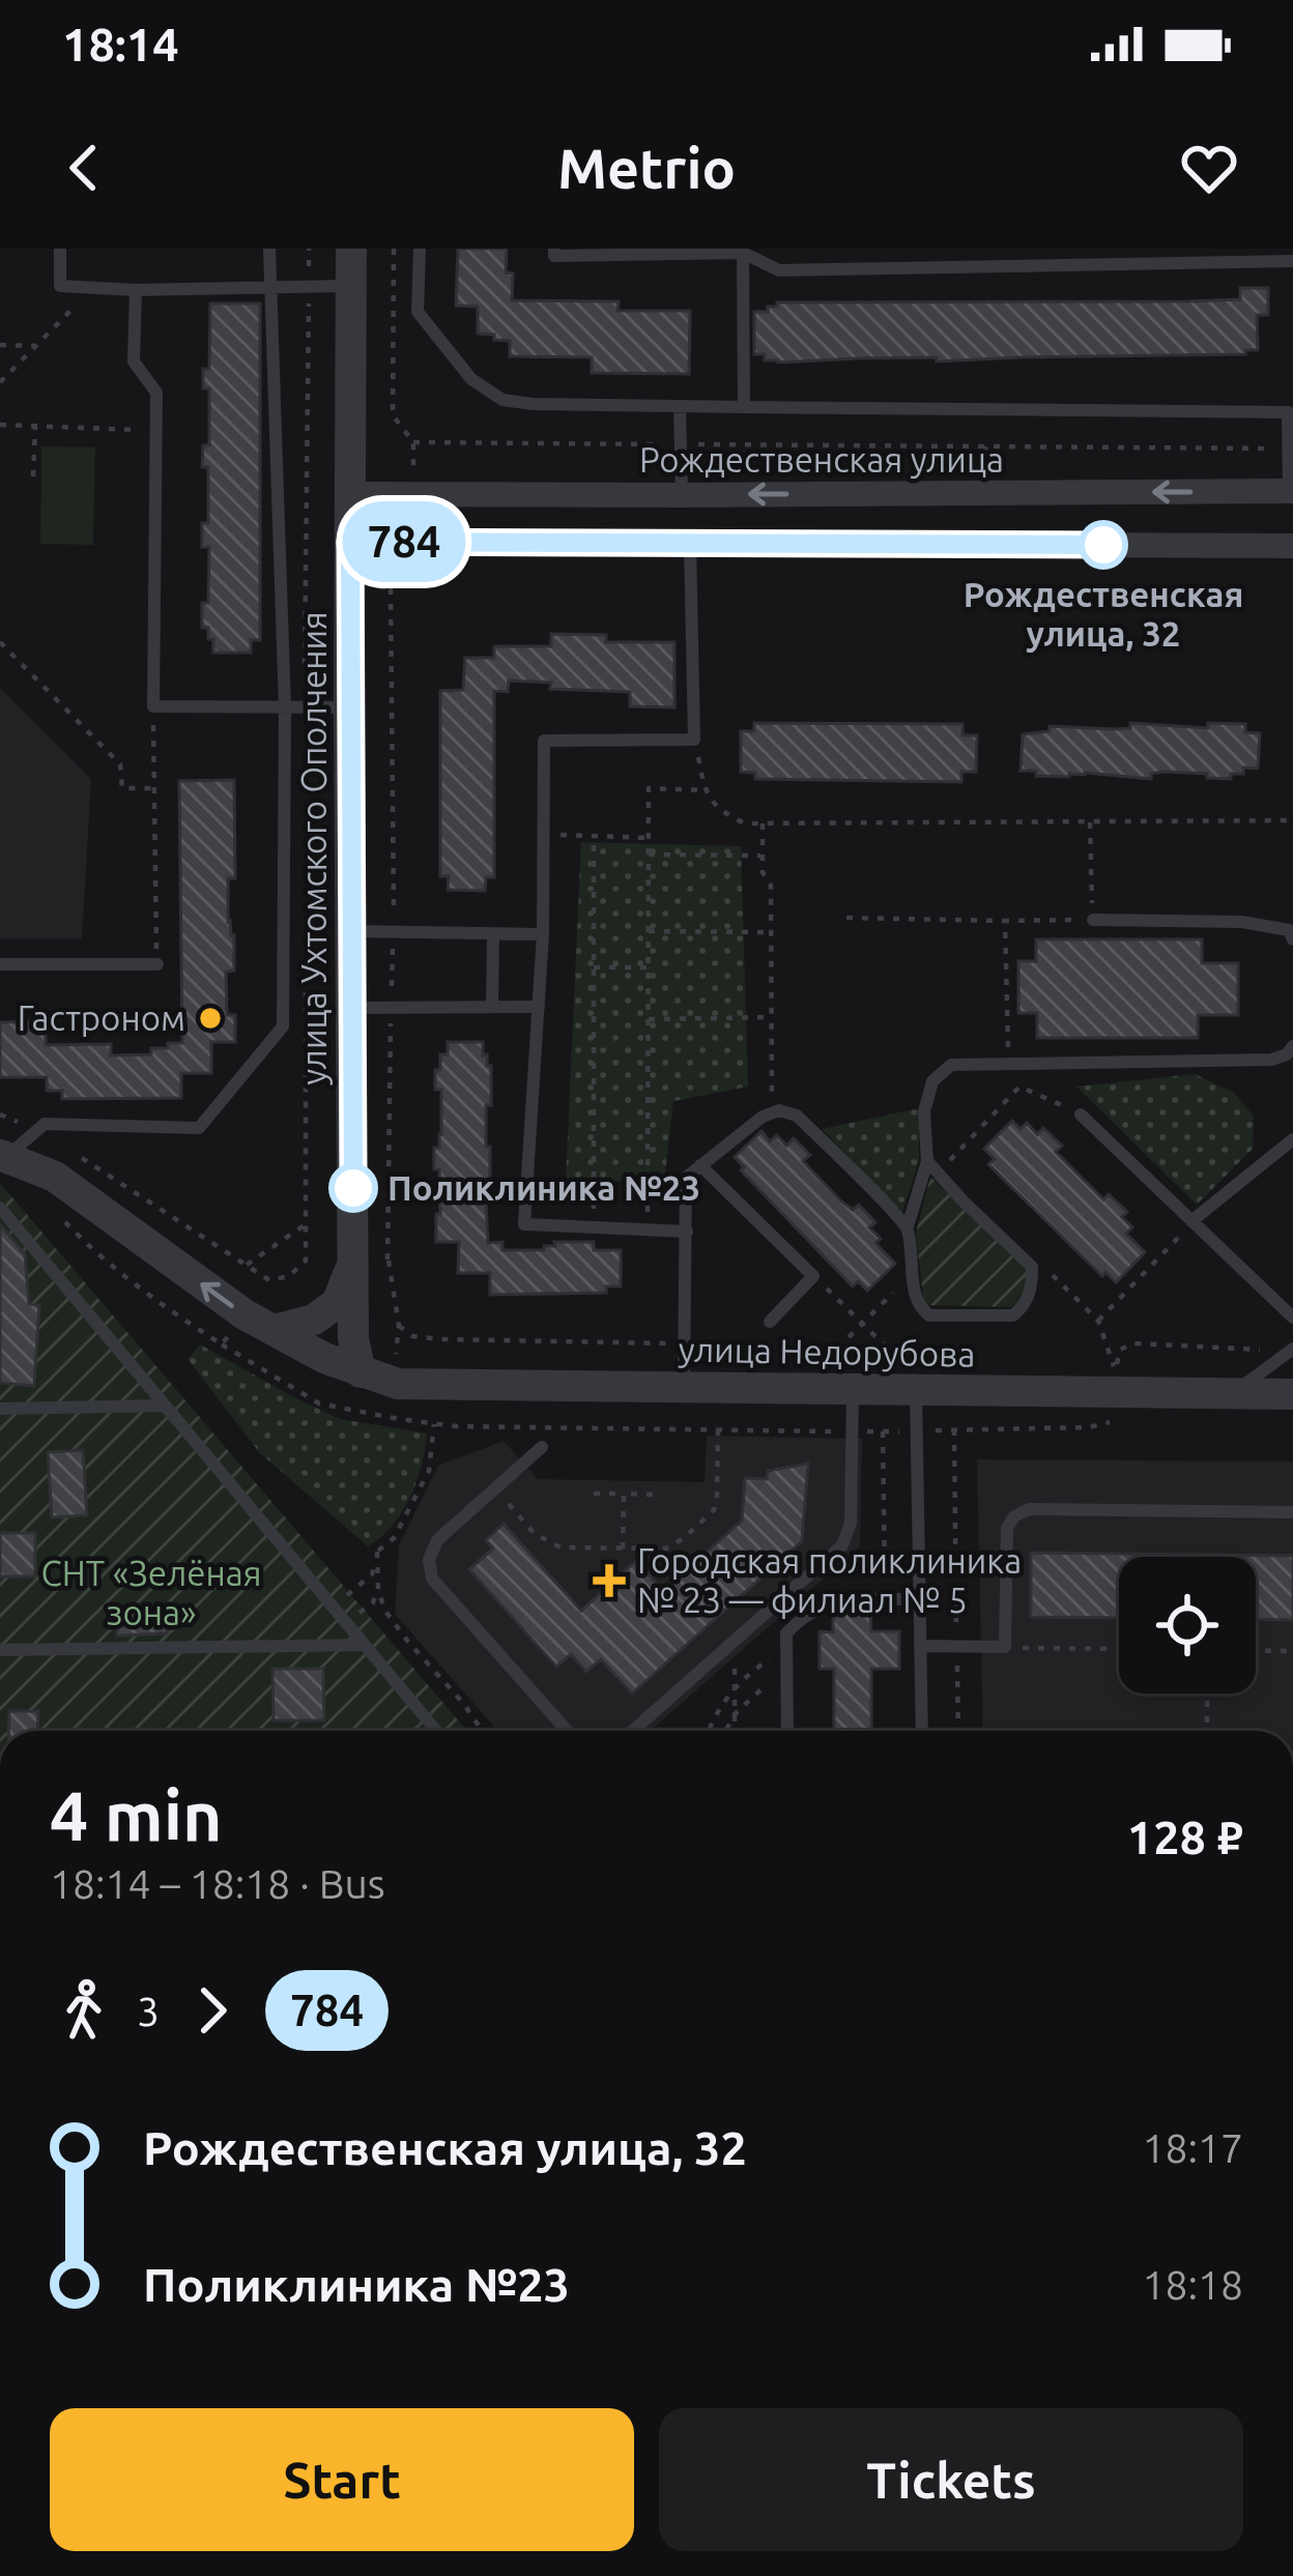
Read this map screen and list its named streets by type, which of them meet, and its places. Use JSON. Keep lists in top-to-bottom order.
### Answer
{
  "streets": {
    "street": ["Рождественская улица", "улица Ухтомского Ополчения", "улица Недорубова"]
  },
  "crossings": [
    ["Рождественская улица", "улица Ухтомского Ополчения"],
    ["улица Ухтомского Ополчения", "улица Недорубова"]
  ],
  "parks": ["СНТ «Зелёная зона»"],
  "places": {
    "other": ["Рождественская улица, 32", "Гастроном", "Поликлиника №23"],
    "health": ["Городская поликлиника № 23 — филиал № 5"]
  },
  "lines": ["bus line 784"],
  "page": {
    "status": "18:14",
    "header": "Metrio",
    "on_map": "784",
    "heading": ["4 min", "18:14 – 18:18 · Bus", "128 ₽"],
    "legs": ["3", "784"],
    "list": [
      {
        "name": "Рождественская улица, 32",
        "value": "18:17"
      },
      {
        "name": "Поликлиника №23",
        "value": "18:18"
      }
    ],
    "buttons": ["Start", "Tickets"]
  }
}
